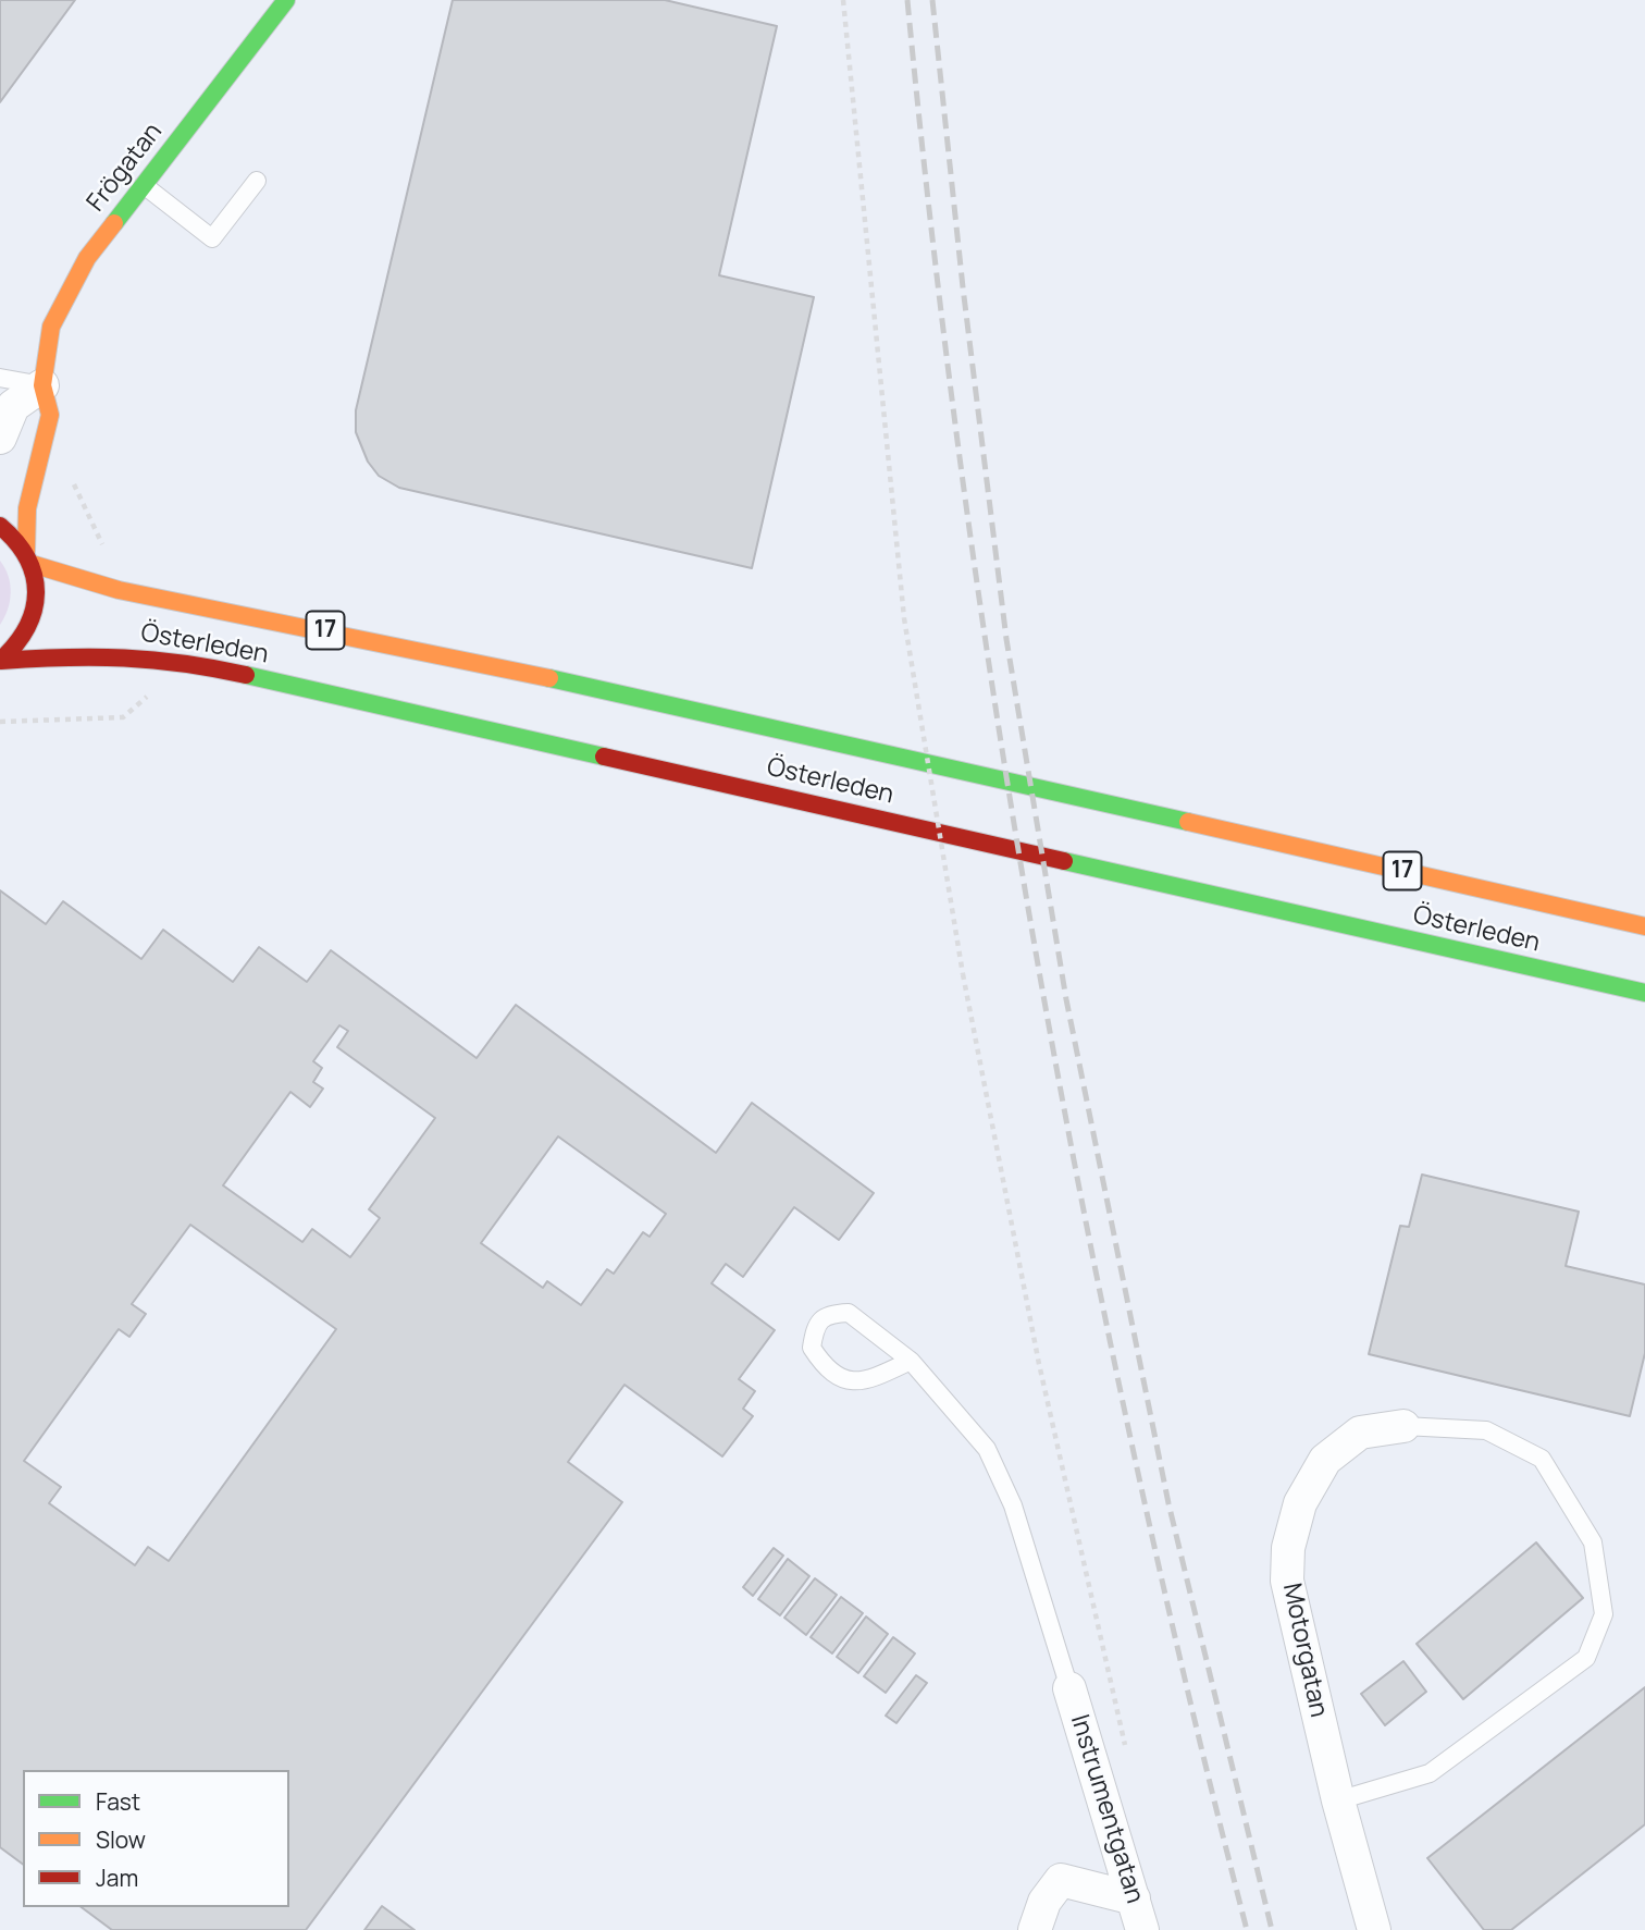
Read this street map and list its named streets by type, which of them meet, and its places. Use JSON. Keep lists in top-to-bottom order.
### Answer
{
  "streets": {
    "main road": ["Frögatan", "17", "Österleden"],
    "street": ["Motorgatan", "Instrumentgatan"]
  },
  "crossings": [
    ["Frögatan", "17"],
    ["Frögatan", "Österleden"],
    ["17", "Österleden"]
  ],
  "legend": ["Fast", "Slow", "Jam"]
}
